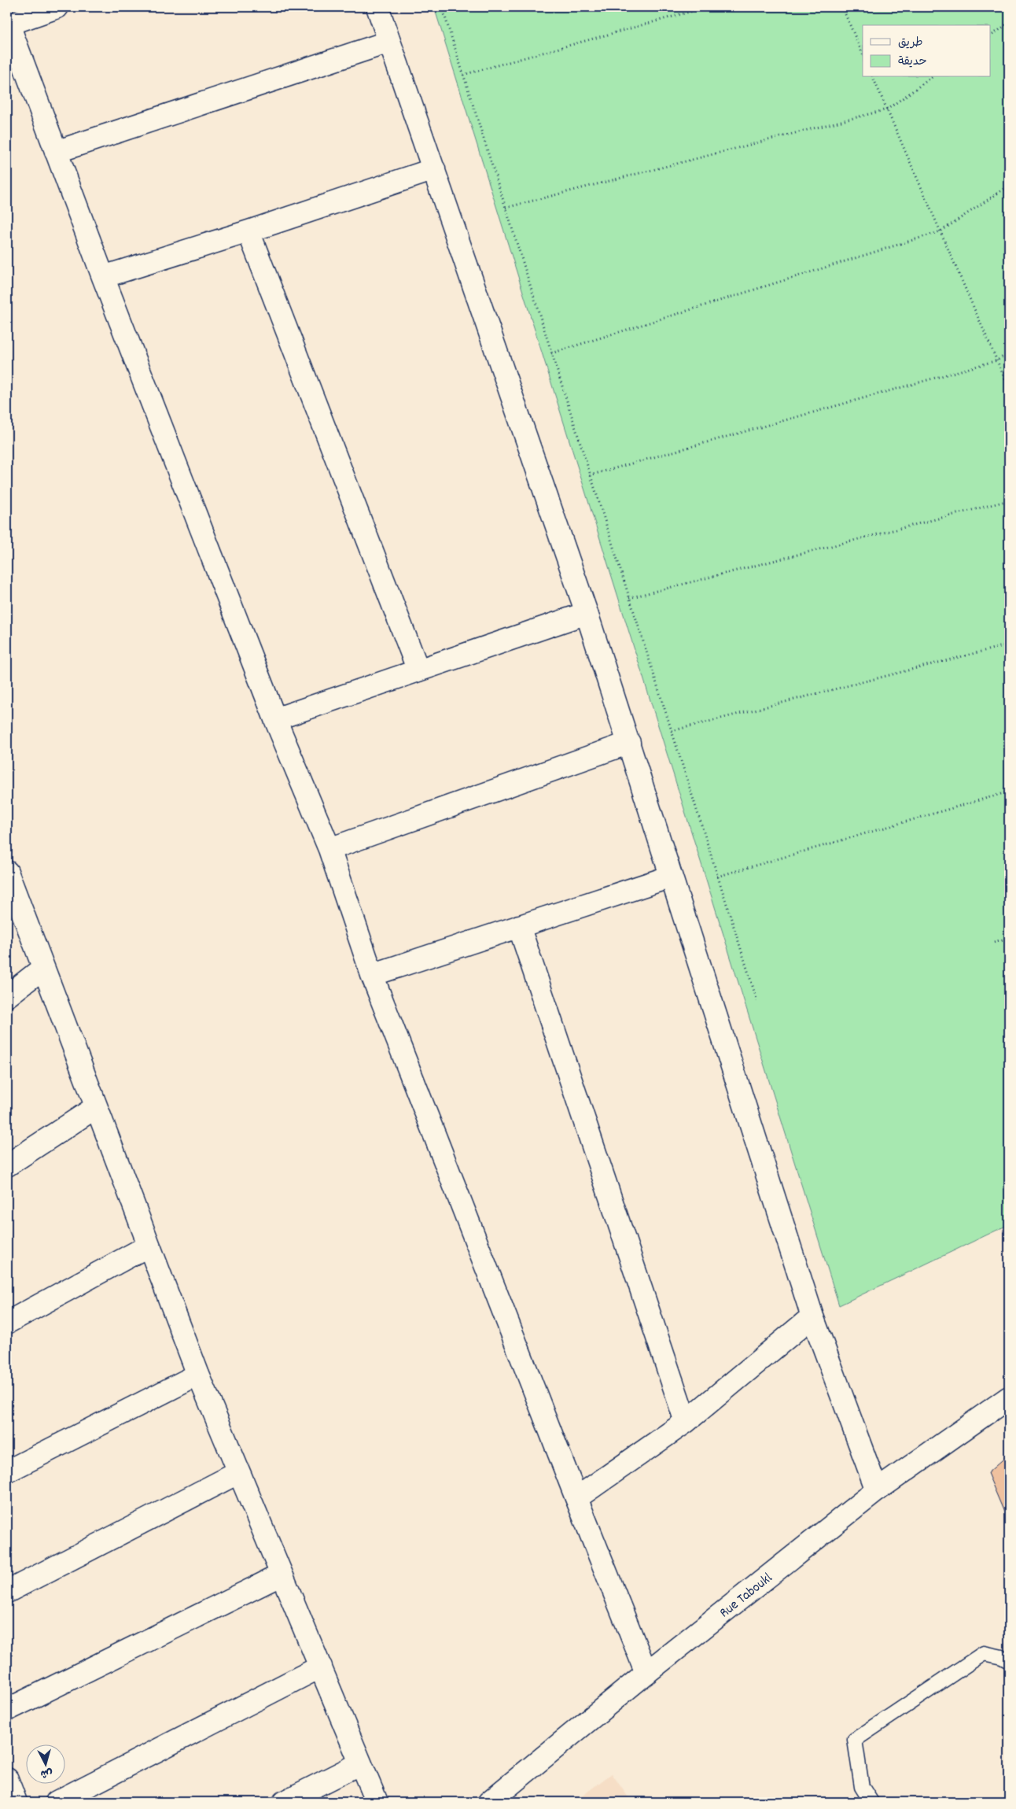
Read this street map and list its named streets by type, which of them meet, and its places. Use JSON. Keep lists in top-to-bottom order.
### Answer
{
  "streets": {
    "street": ["Rue Taboukl"]
  },
  "legend": ["طريق", "حديقة"],
  "north": "bottom"
}
